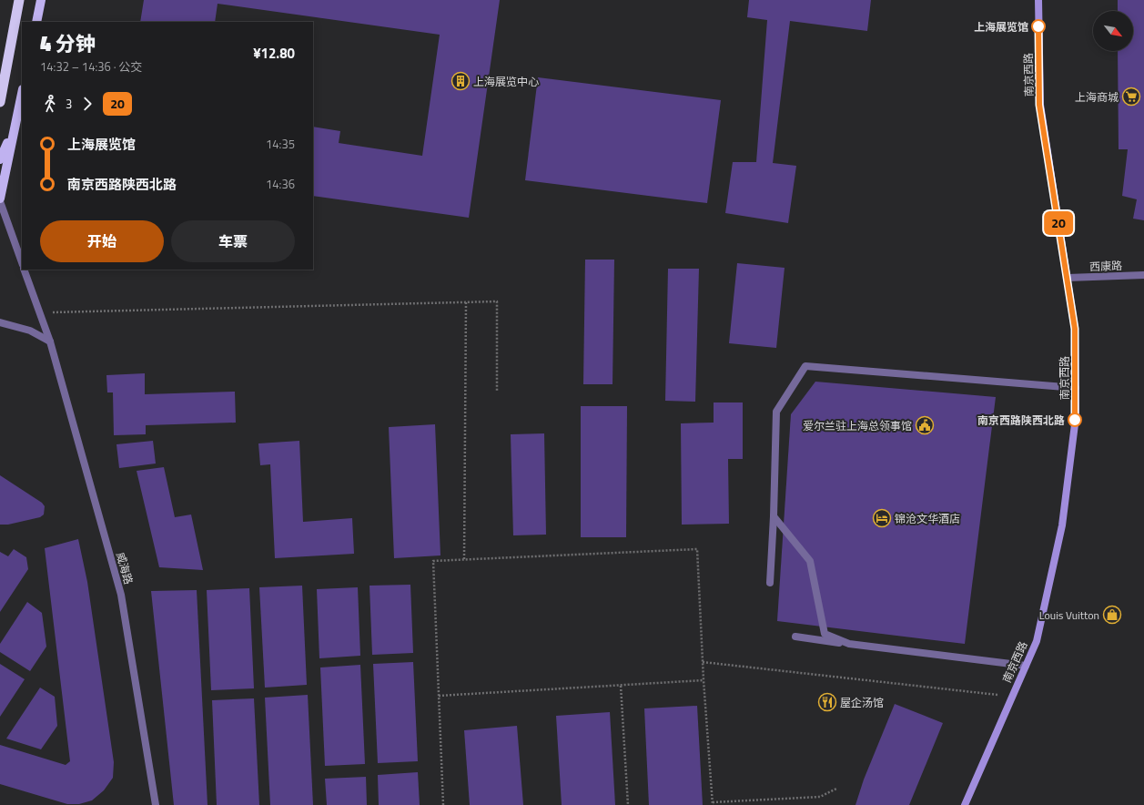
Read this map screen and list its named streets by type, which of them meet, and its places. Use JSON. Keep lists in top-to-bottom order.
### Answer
{
  "streets": {
    "main road": ["南京西路"],
    "street": ["西康路", "威海路"]
  },
  "crossings": [
    ["南京西路", "西康路"]
  ],
  "places": {
    "other": ["上海展览馆", "南京西路陕西北路"],
    "building": ["上海展览中心"],
    "supermarket": ["上海商城"],
    "public building": ["爱尔兰驻上海总领事馆"],
    "hotel": ["锦沧文华酒店"],
    "shop": ["Louis Vuitton"],
    "restaurant": ["屋企汤馆"]
  },
  "lines": ["bus line 20"],
  "north": "bottom right",
  "page": {
    "on_map": "20",
    "heading": ["4 分钟", "14:32 – 14:36 · 公交", "¥12.80"],
    "legs": ["3", "20"],
    "list": [
      {
        "name": "上海展览馆",
        "value": "14:35"
      },
      {
        "name": "南京西路陕西北路",
        "value": "14:36"
      }
    ],
    "buttons": ["开始", "车票"]
  }
}
